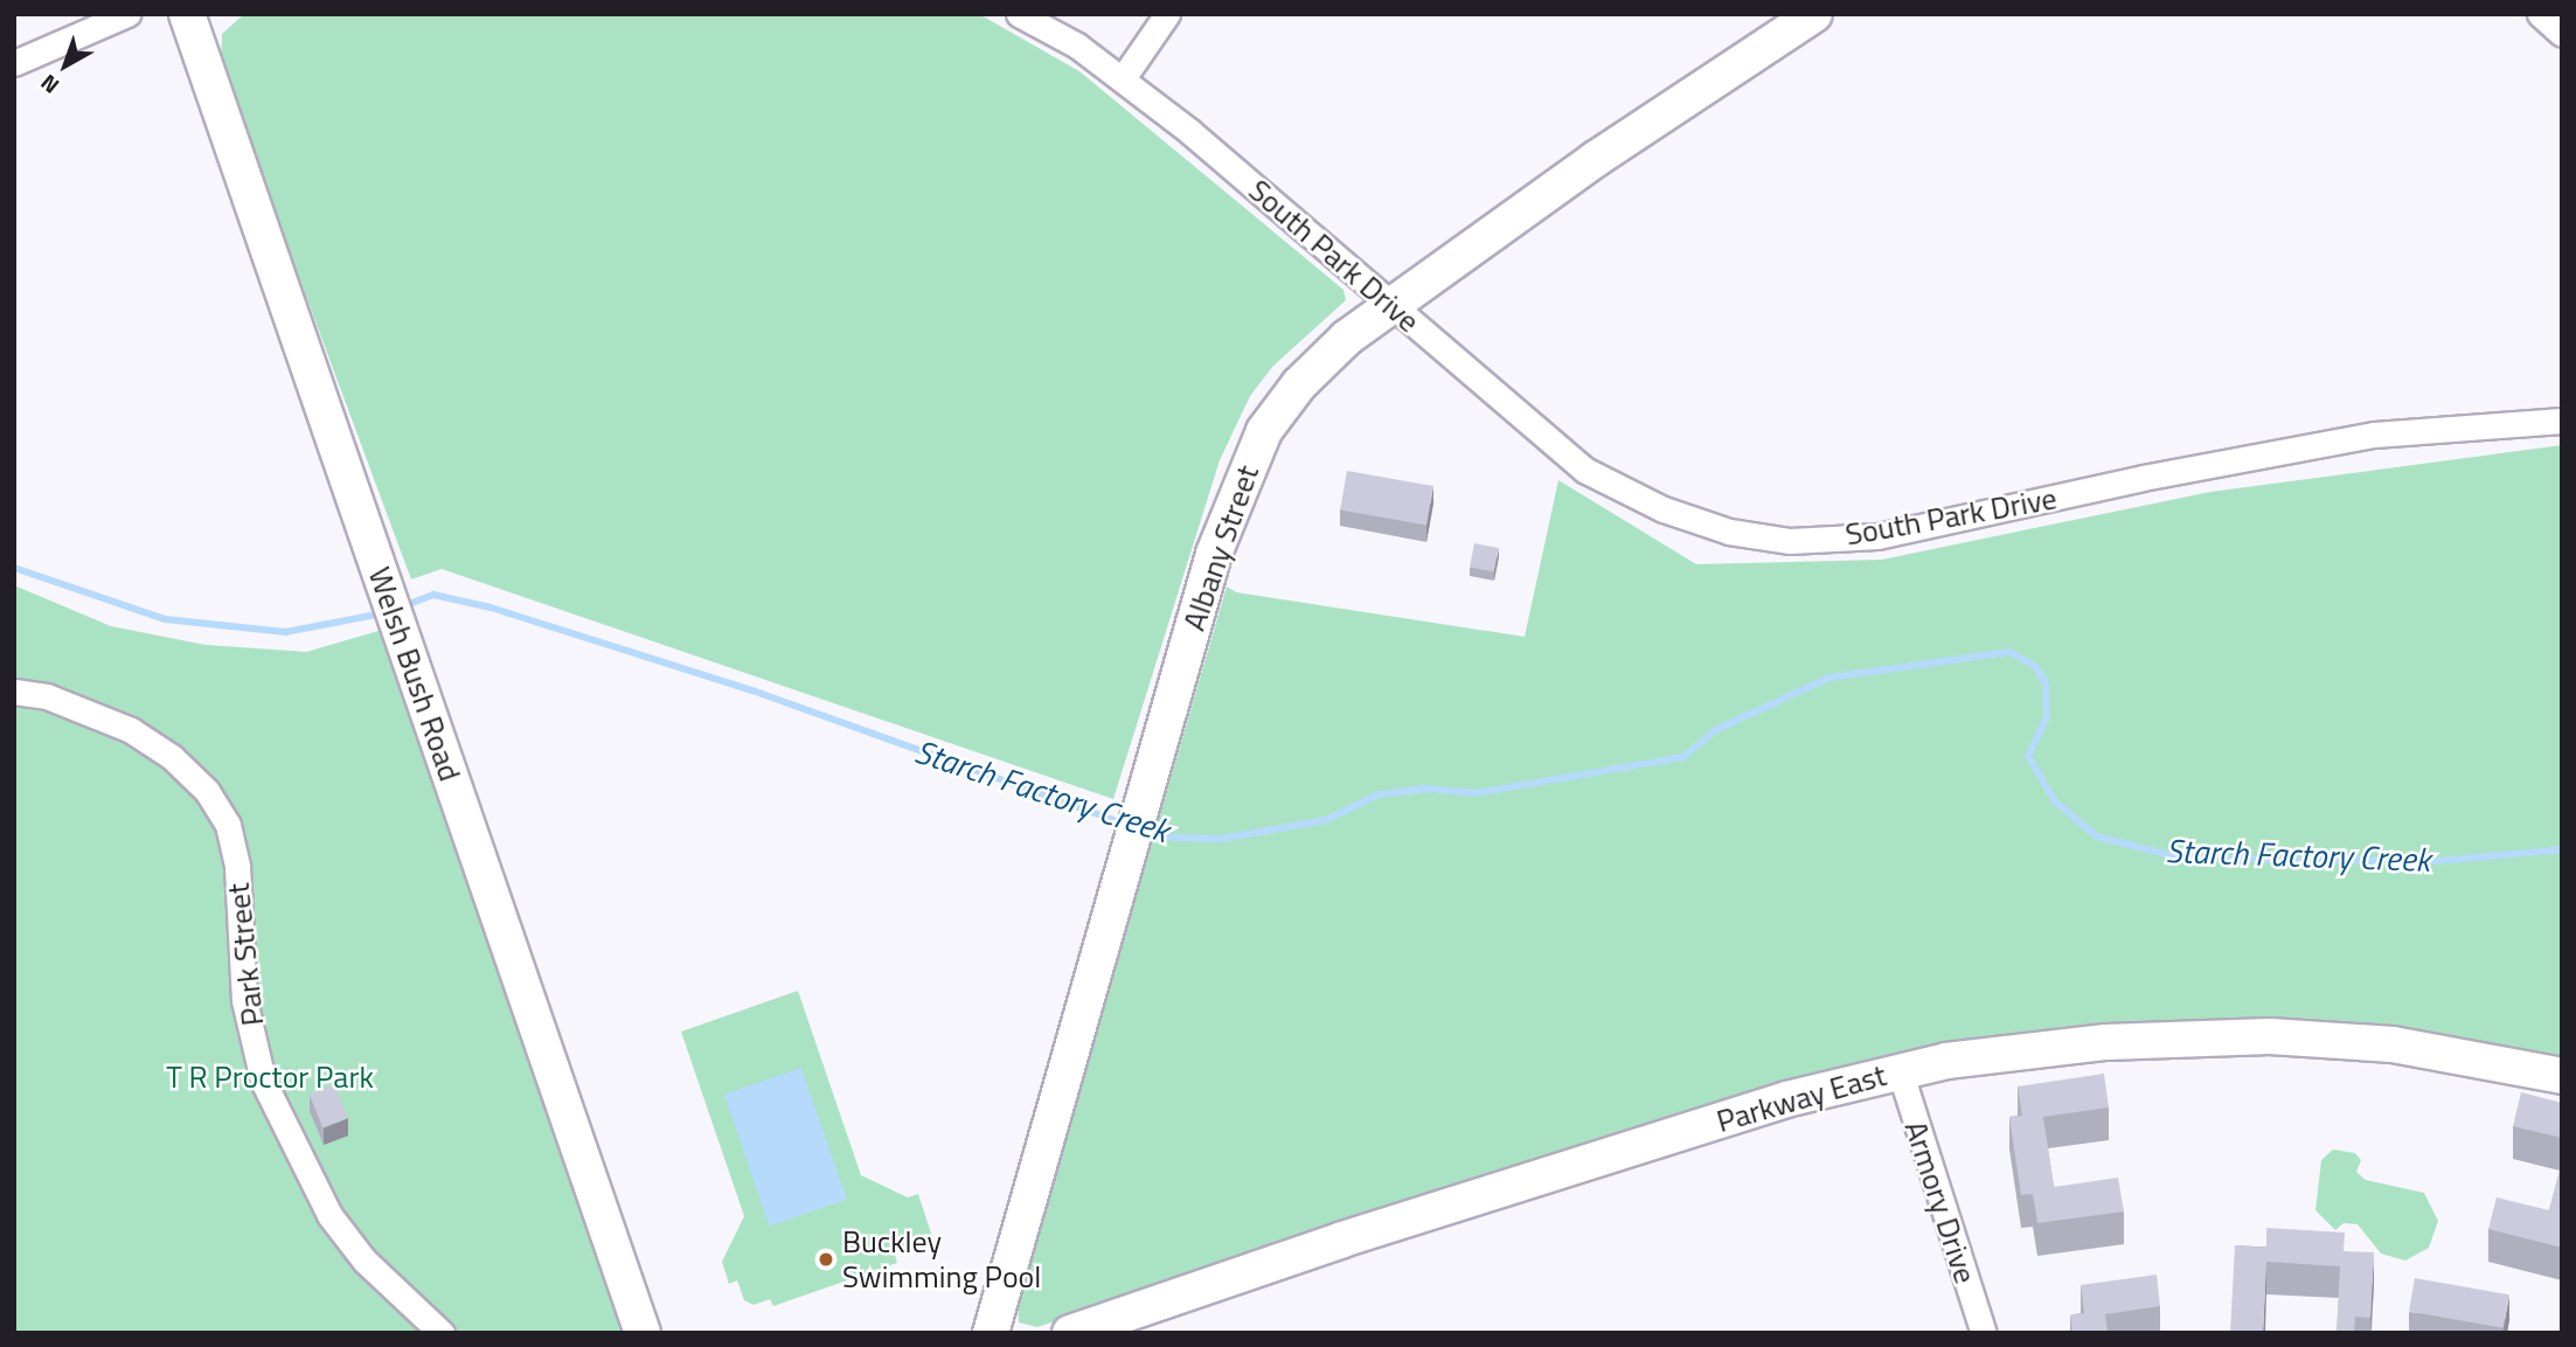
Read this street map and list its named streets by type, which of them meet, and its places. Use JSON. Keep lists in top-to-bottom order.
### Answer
{
  "streets": {
    "street": [
      "South Park Drive",
      "Albany Street",
      "Welsh Bush Road",
      "Park Street",
      "Parkway East",
      "Armory Drive"
    ]
  },
  "crossings": [
    ["South Park Drive", "Albany Street"],
    ["Parkway East", "Armory Drive"]
  ],
  "water": ["Starch Factory Creek"],
  "parks": ["T R Proctor Park"],
  "places": ["Buckley Swimming Pool"],
  "north": "bottom left"
}
